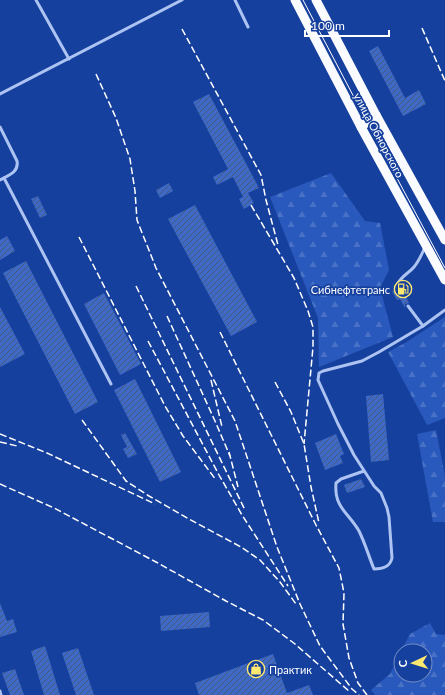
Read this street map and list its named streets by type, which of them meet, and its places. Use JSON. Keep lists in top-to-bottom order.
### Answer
{
  "streets": {
    "main road": ["улица Обнорского"]
  },
  "places": {
    "fuel station": ["Сибнефтетранс"],
    "shop": ["Практик"]
  },
  "scale_bar": "100 m",
  "north": "left"
}
